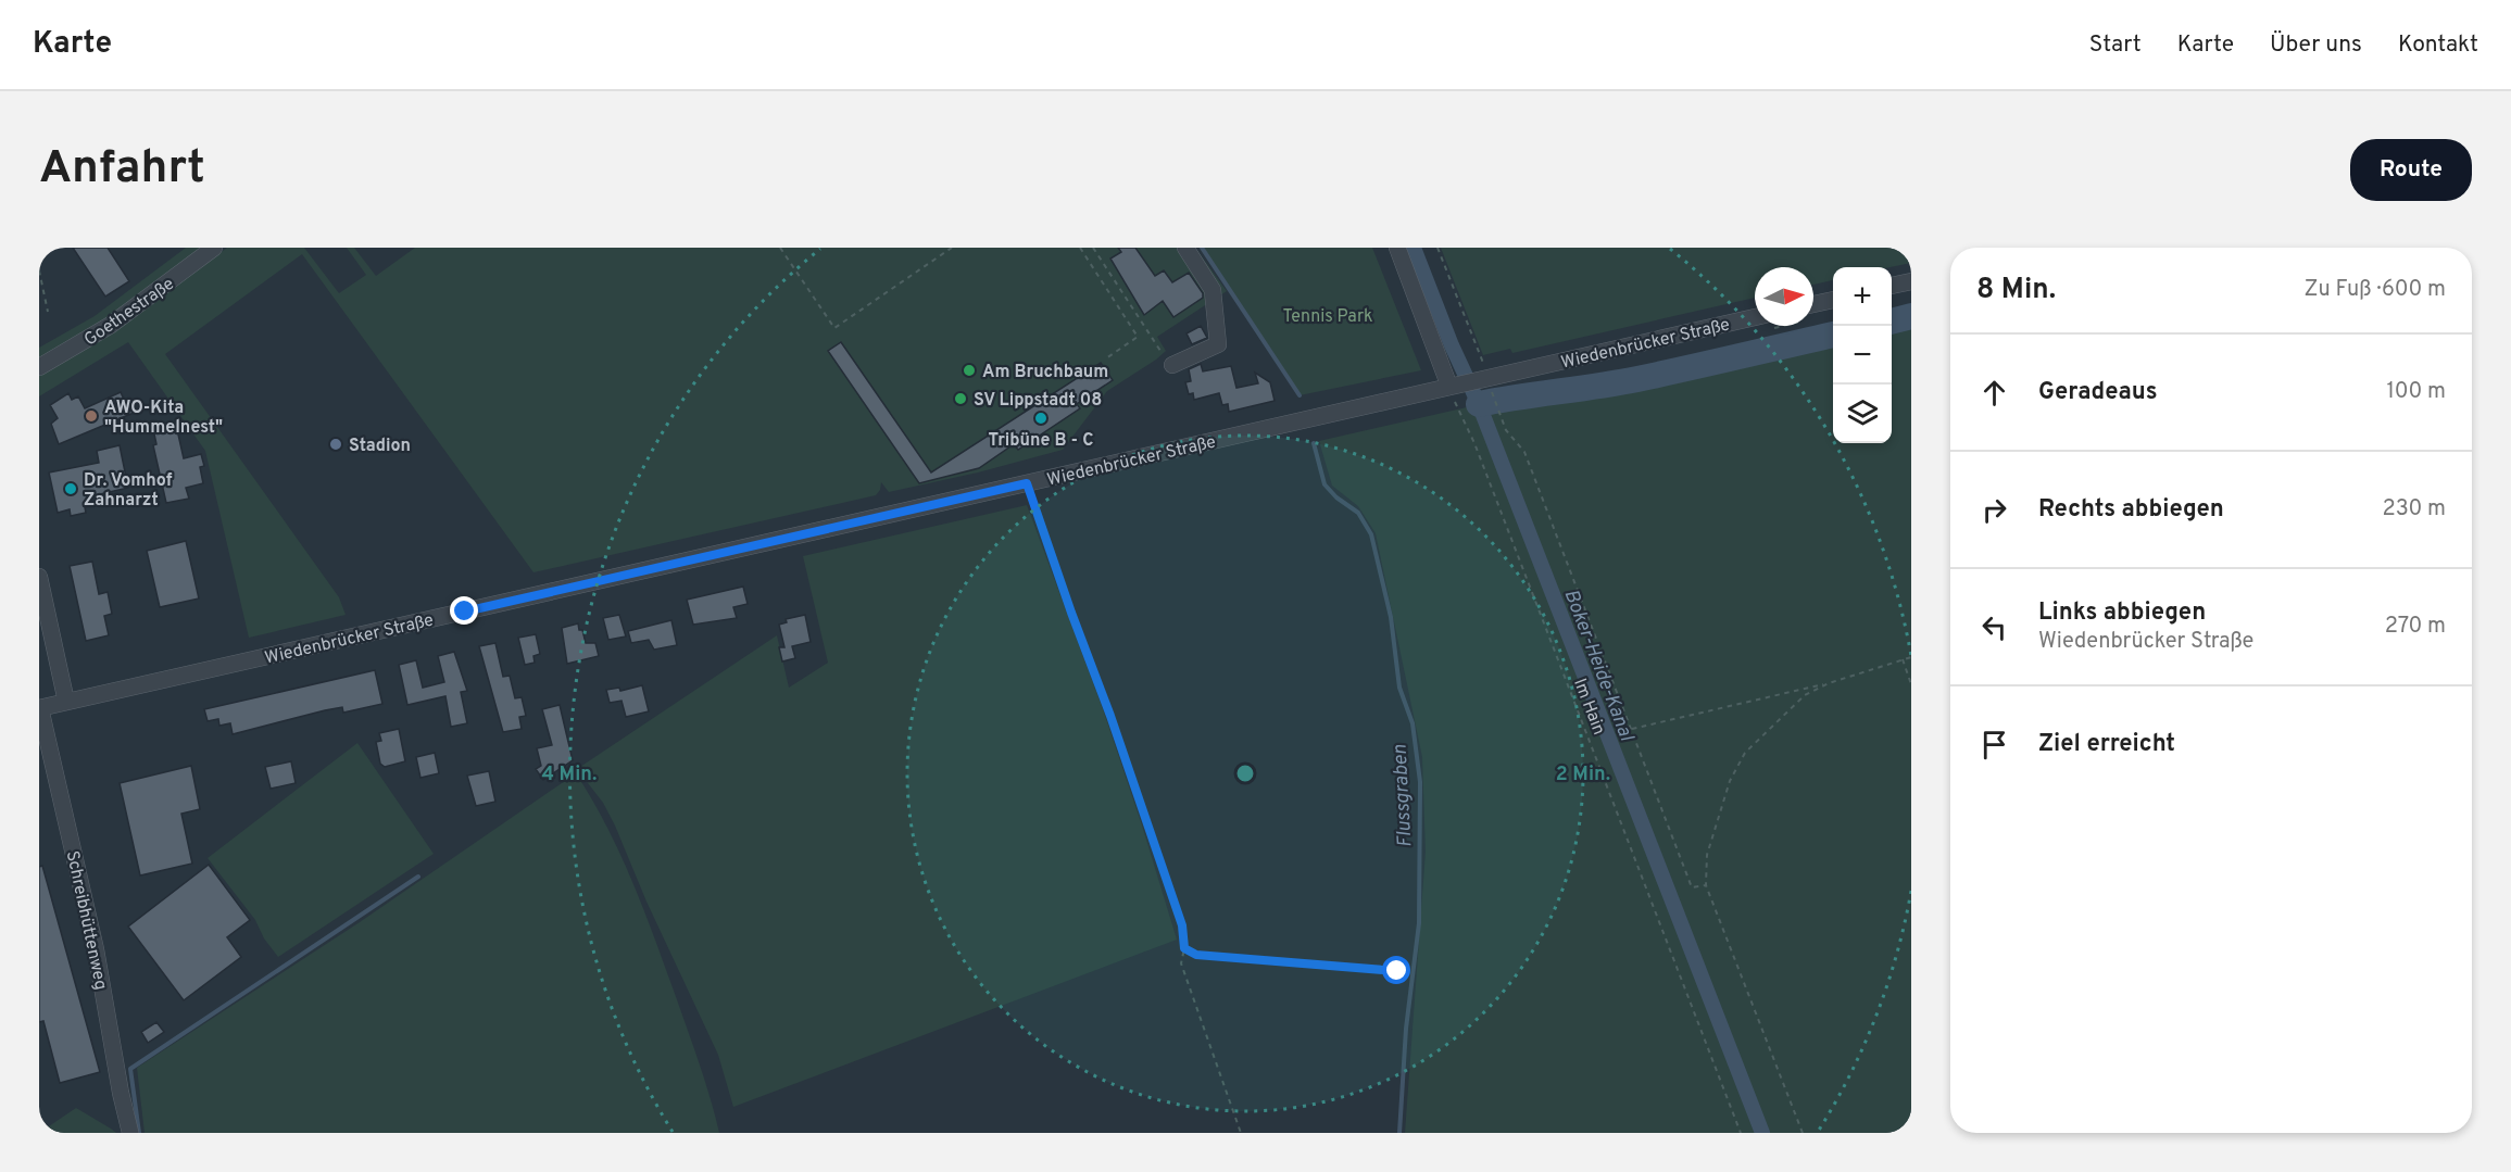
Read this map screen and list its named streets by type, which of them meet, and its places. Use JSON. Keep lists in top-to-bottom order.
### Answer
{
  "streets": {
    "street": ["Goethestraße", "Wiedenbrücker Straße", "Schreibhüttenweg"],
    "path": ["Im Hain"]
  },
  "crossings": [
    ["Wiedenbrücker Straße", "Im Hain"],
    ["Wiedenbrücker Straße", "Schreibhüttenweg"]
  ],
  "water": ["Boker-Heide-Kanal", "Flussgraben"],
  "parks": ["Tennis Park"],
  "places": [
    "Am Bruchbaum",
    "SV Lippstadt 08",
    "AWO-Kita \"Hummelnest\"",
    "Tribüne B - C",
    "Stadion",
    "Dr. Vomhof Zahnarzt"
  ],
  "north": "right",
  "page": {
    "header": "Karte",
    "nav": [
      "Start",
      "Karte",
      "Über uns",
      "Kontakt"
    ],
    "buttons": "Route",
    "title": "Anfahrt",
    "heading": ["8 Min.", "Zu Fuß · 600 m"],
    "map_buttons": ["+", "−"],
    "list": [
      ["Geradeaus", "100 m"],
      ["Rechts abbiegen", "230 m"],
      ["Links abbiegen", "Wiedenbrücker Straße", "270 m"],
      "Ziel erreicht"
    ]
  },
  "rings": ["2 Min.", "4 Min."]
}
